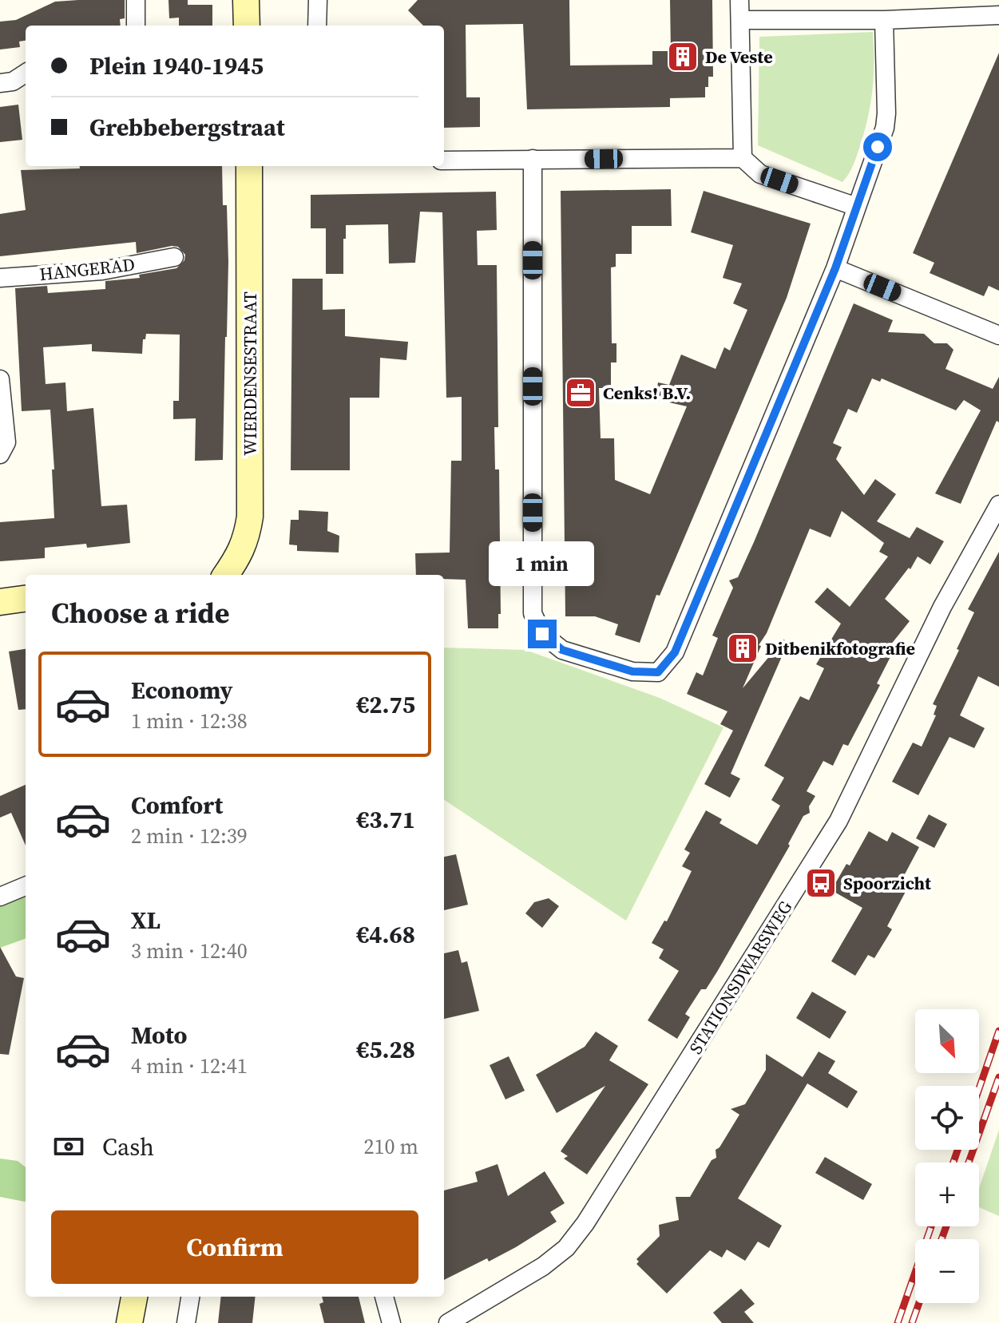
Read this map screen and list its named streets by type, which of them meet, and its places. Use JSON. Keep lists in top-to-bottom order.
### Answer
{
  "streets": {
    "street": ["HANGERAD", "WIERDENSESTRAAT", "STATIONSDWARSWEG"]
  },
  "places": {
    "building": ["De Veste", "Ditbenikfotografie"],
    "office": ["Cenks! B.V."],
    "bus stop": ["Spoorzicht"]
  },
  "north": "bottom right",
  "page": {
    "banner": ["Plein 1940-1945", "Grebbebergstraat"],
    "bubble": "1 min",
    "heading": "Choose a ride",
    "list": [
      {
        "name": "Economy",
        "note": "1 min · 12:38",
        "value": "€2.75"
      },
      {
        "name": "Comfort",
        "note": "2 min · 12:39",
        "value": "€3.71"
      },
      {
        "name": "XL",
        "note": "3 min · 12:40",
        "value": "€4.68"
      },
      {
        "name": "Moto",
        "note": "4 min · 12:41",
        "value": "€5.28"
      }
    ],
    "map_buttons": ["+", "−"],
    "pay": ["Cash", "210 m"],
    "buttons": "Confirm"
  }
}
